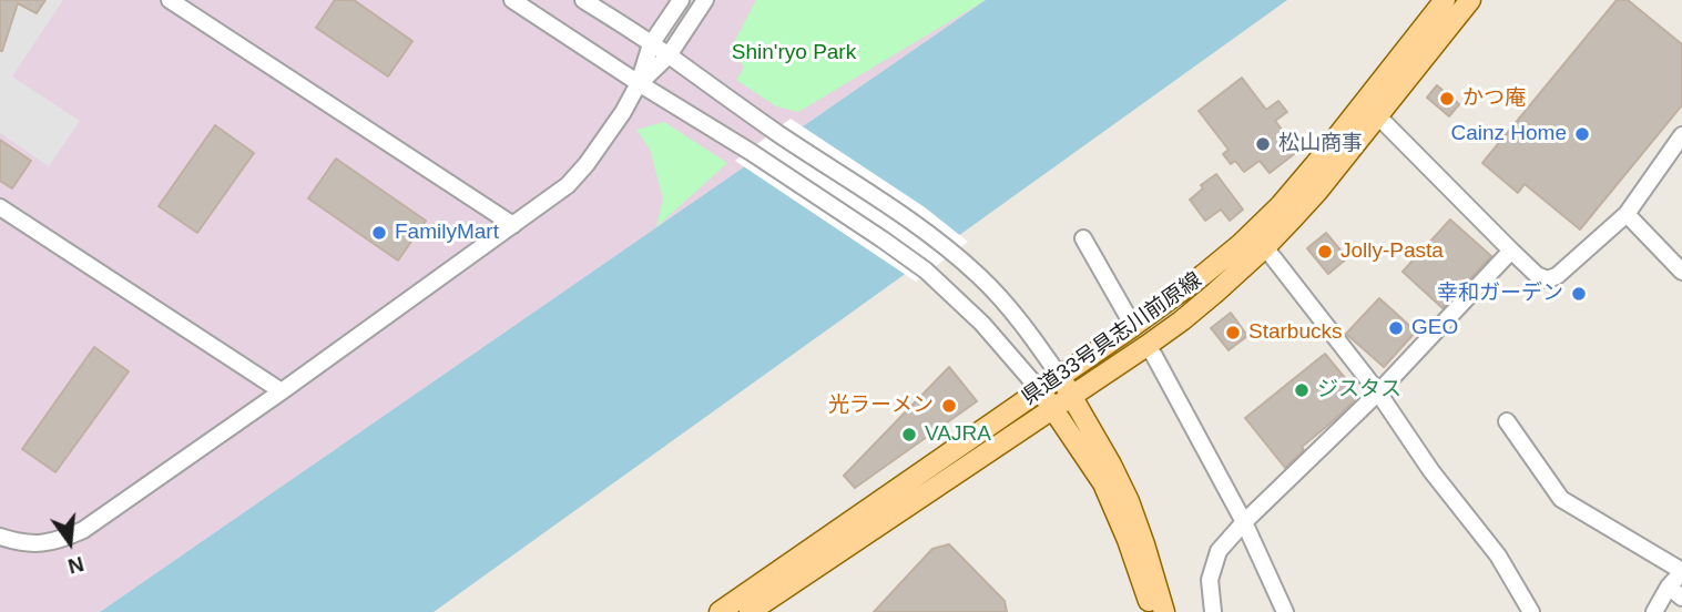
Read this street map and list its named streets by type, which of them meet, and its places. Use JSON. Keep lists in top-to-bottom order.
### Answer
{
  "streets": {
    "main road": ["県道33号具志川前原線"]
  },
  "parks": ["Shin'ryo Park"],
  "places": [
    "かつ庵",
    "Cainz Home",
    "松山商事",
    "FamilyMart",
    "Jolly-Pasta",
    "幸和ガーデン",
    "GEO",
    "Starbucks",
    "ジスタス",
    "光ラーメン",
    "VAJRA"
  ],
  "north": "bottom"
}
